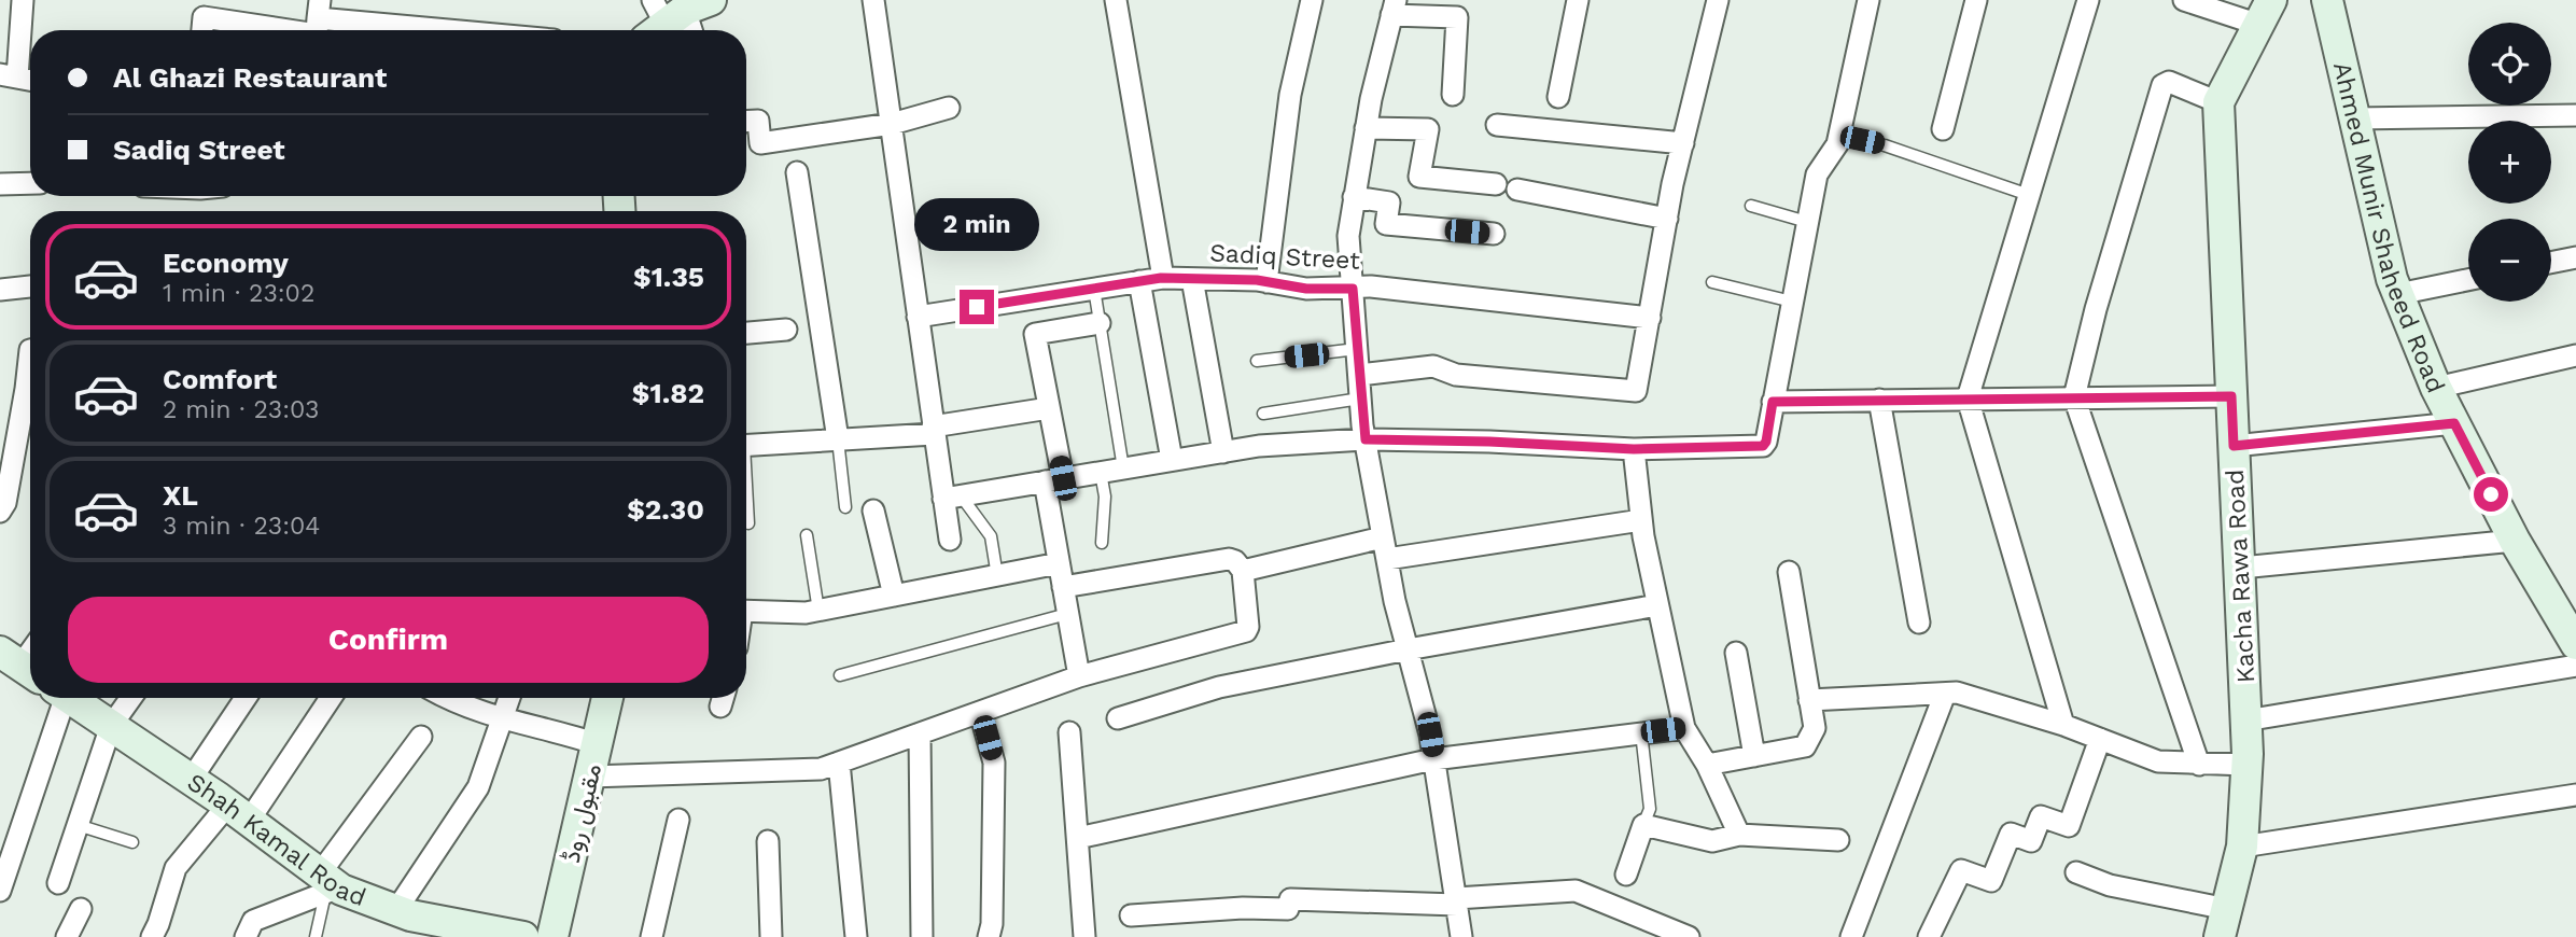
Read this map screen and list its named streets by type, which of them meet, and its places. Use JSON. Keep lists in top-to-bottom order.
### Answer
{
  "streets": {
    "street": [
      "Ahmed Munir Shaheed Road",
      "Sadiq Street",
      "Kacha Rawa Road",
      "مقبول روڈ",
      "Shah Kamal Road"
    ]
  },
  "page": {
    "map_buttons": ["+", "−"],
    "banner": ["Al Ghazi Restaurant", "Sadiq Street"],
    "bubble": "2 min",
    "list": [
      {
        "name": "Economy",
        "note": "1 min · 23:02",
        "value": "$1.35"
      },
      {
        "name": "Comfort",
        "note": "2 min · 23:03",
        "value": "$1.82"
      },
      {
        "name": "XL",
        "note": "3 min · 23:04",
        "value": "$2.30"
      }
    ],
    "buttons": "Confirm"
  }
}
